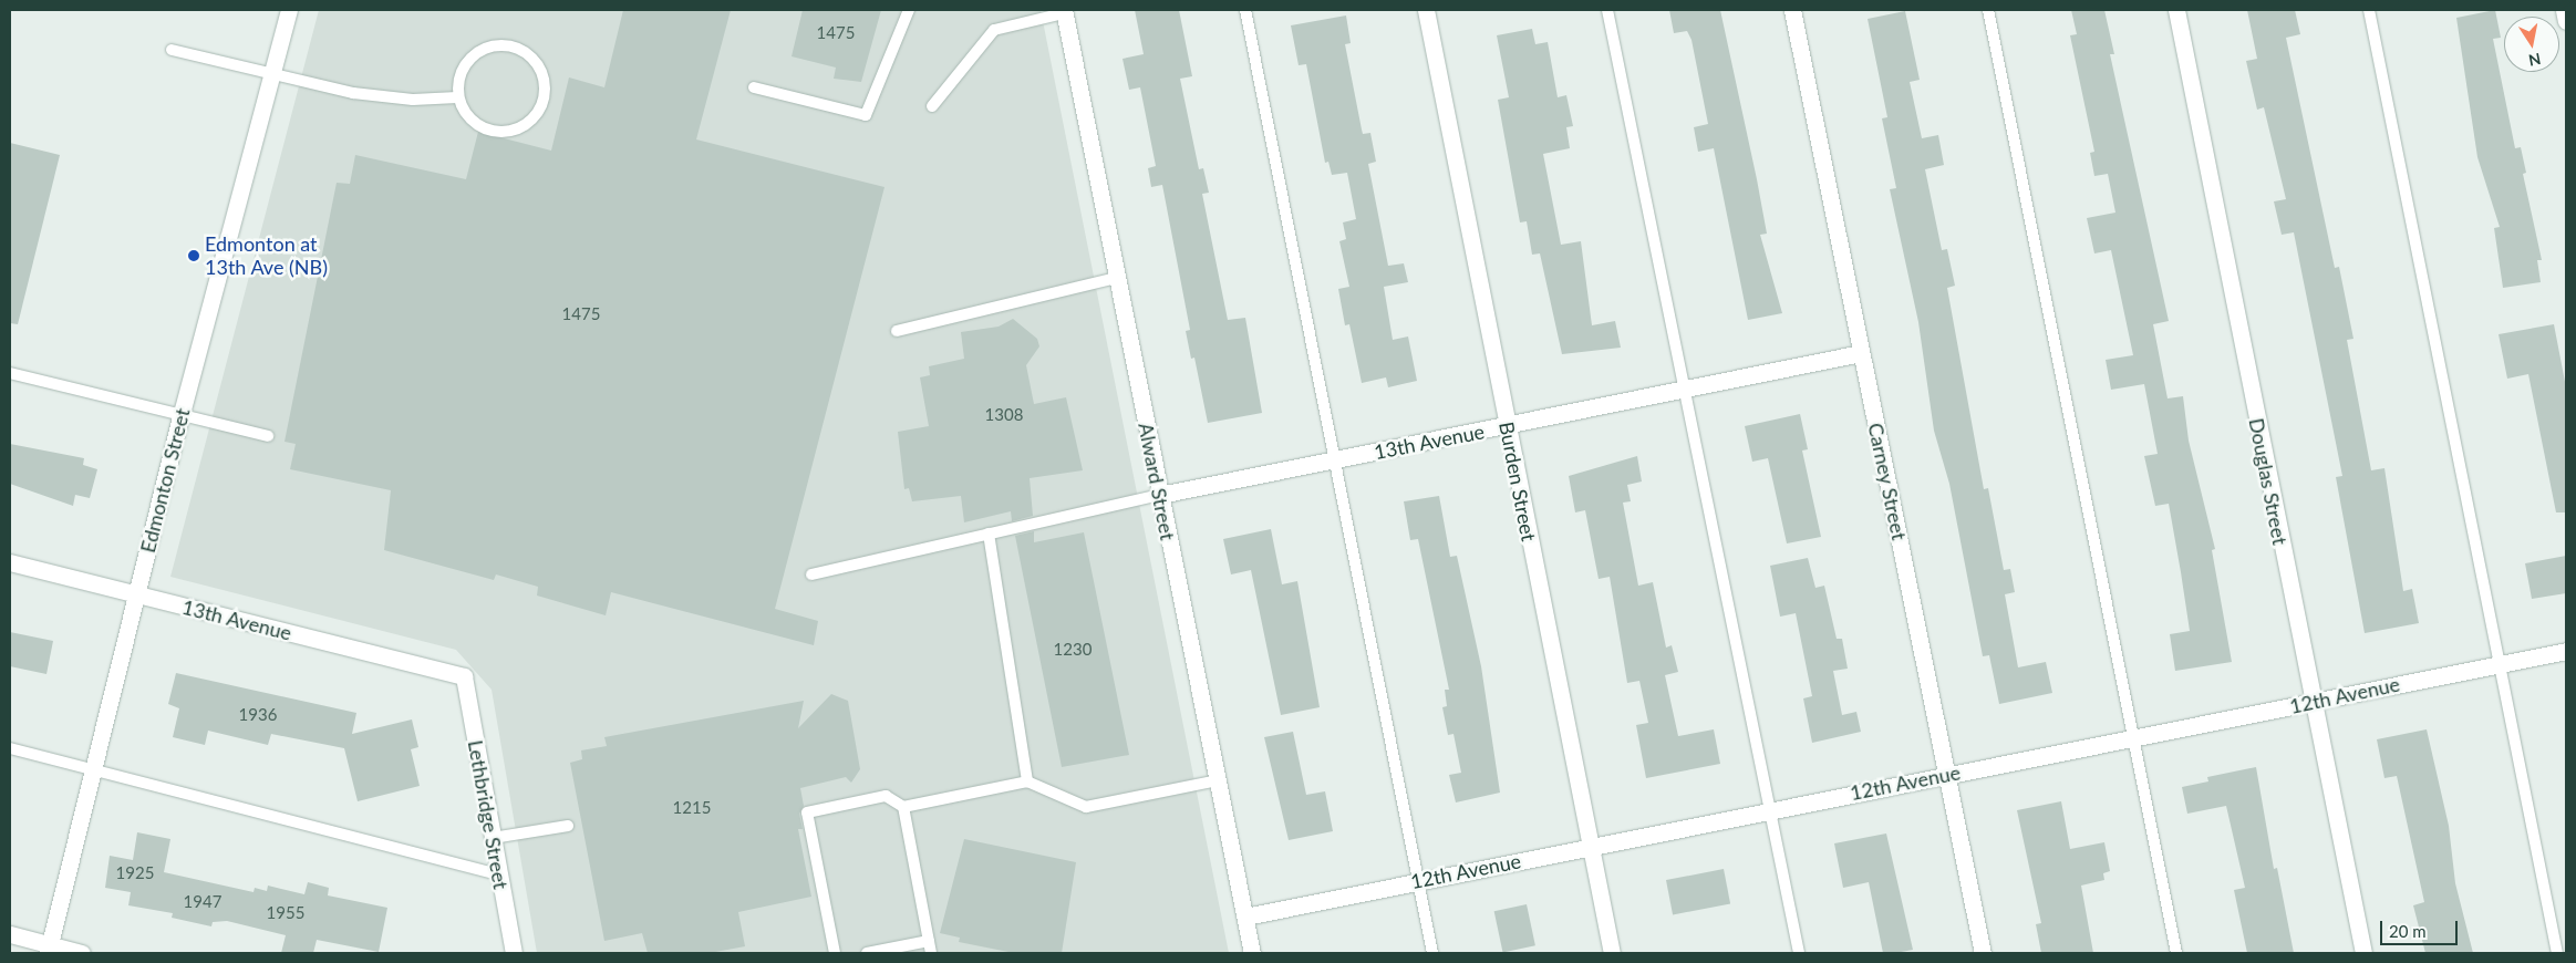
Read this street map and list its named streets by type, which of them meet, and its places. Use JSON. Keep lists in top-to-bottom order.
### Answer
{
  "streets": {
    "street": [
      "13th Avenue",
      "Edmonton Street",
      "Alward Street",
      "Burden Street",
      "Carney Street",
      "Douglas Street",
      "12th Avenue",
      "Lethbridge Street"
    ]
  },
  "crossings": [
    ["13th Avenue", "Edmonton Street"],
    ["13th Avenue", "Alward Street"],
    ["13th Avenue", "Burden Street"],
    ["13th Avenue", "Carney Street"],
    ["13th Avenue", "Lethbridge Street"],
    ["Alward Street", "12th Avenue"],
    ["Burden Street", "12th Avenue"],
    ["Carney Street", "12th Avenue"],
    ["Douglas Street", "12th Avenue"]
  ],
  "places": ["Edmonton at 13th Ave (NB)"],
  "house_numbers": [
    "1475",
    "1475",
    "1308",
    "1230",
    "1936",
    "1215",
    "1925",
    "1947",
    "1955"
  ],
  "scale_bar": "20 m",
  "north": "bottom"
}
